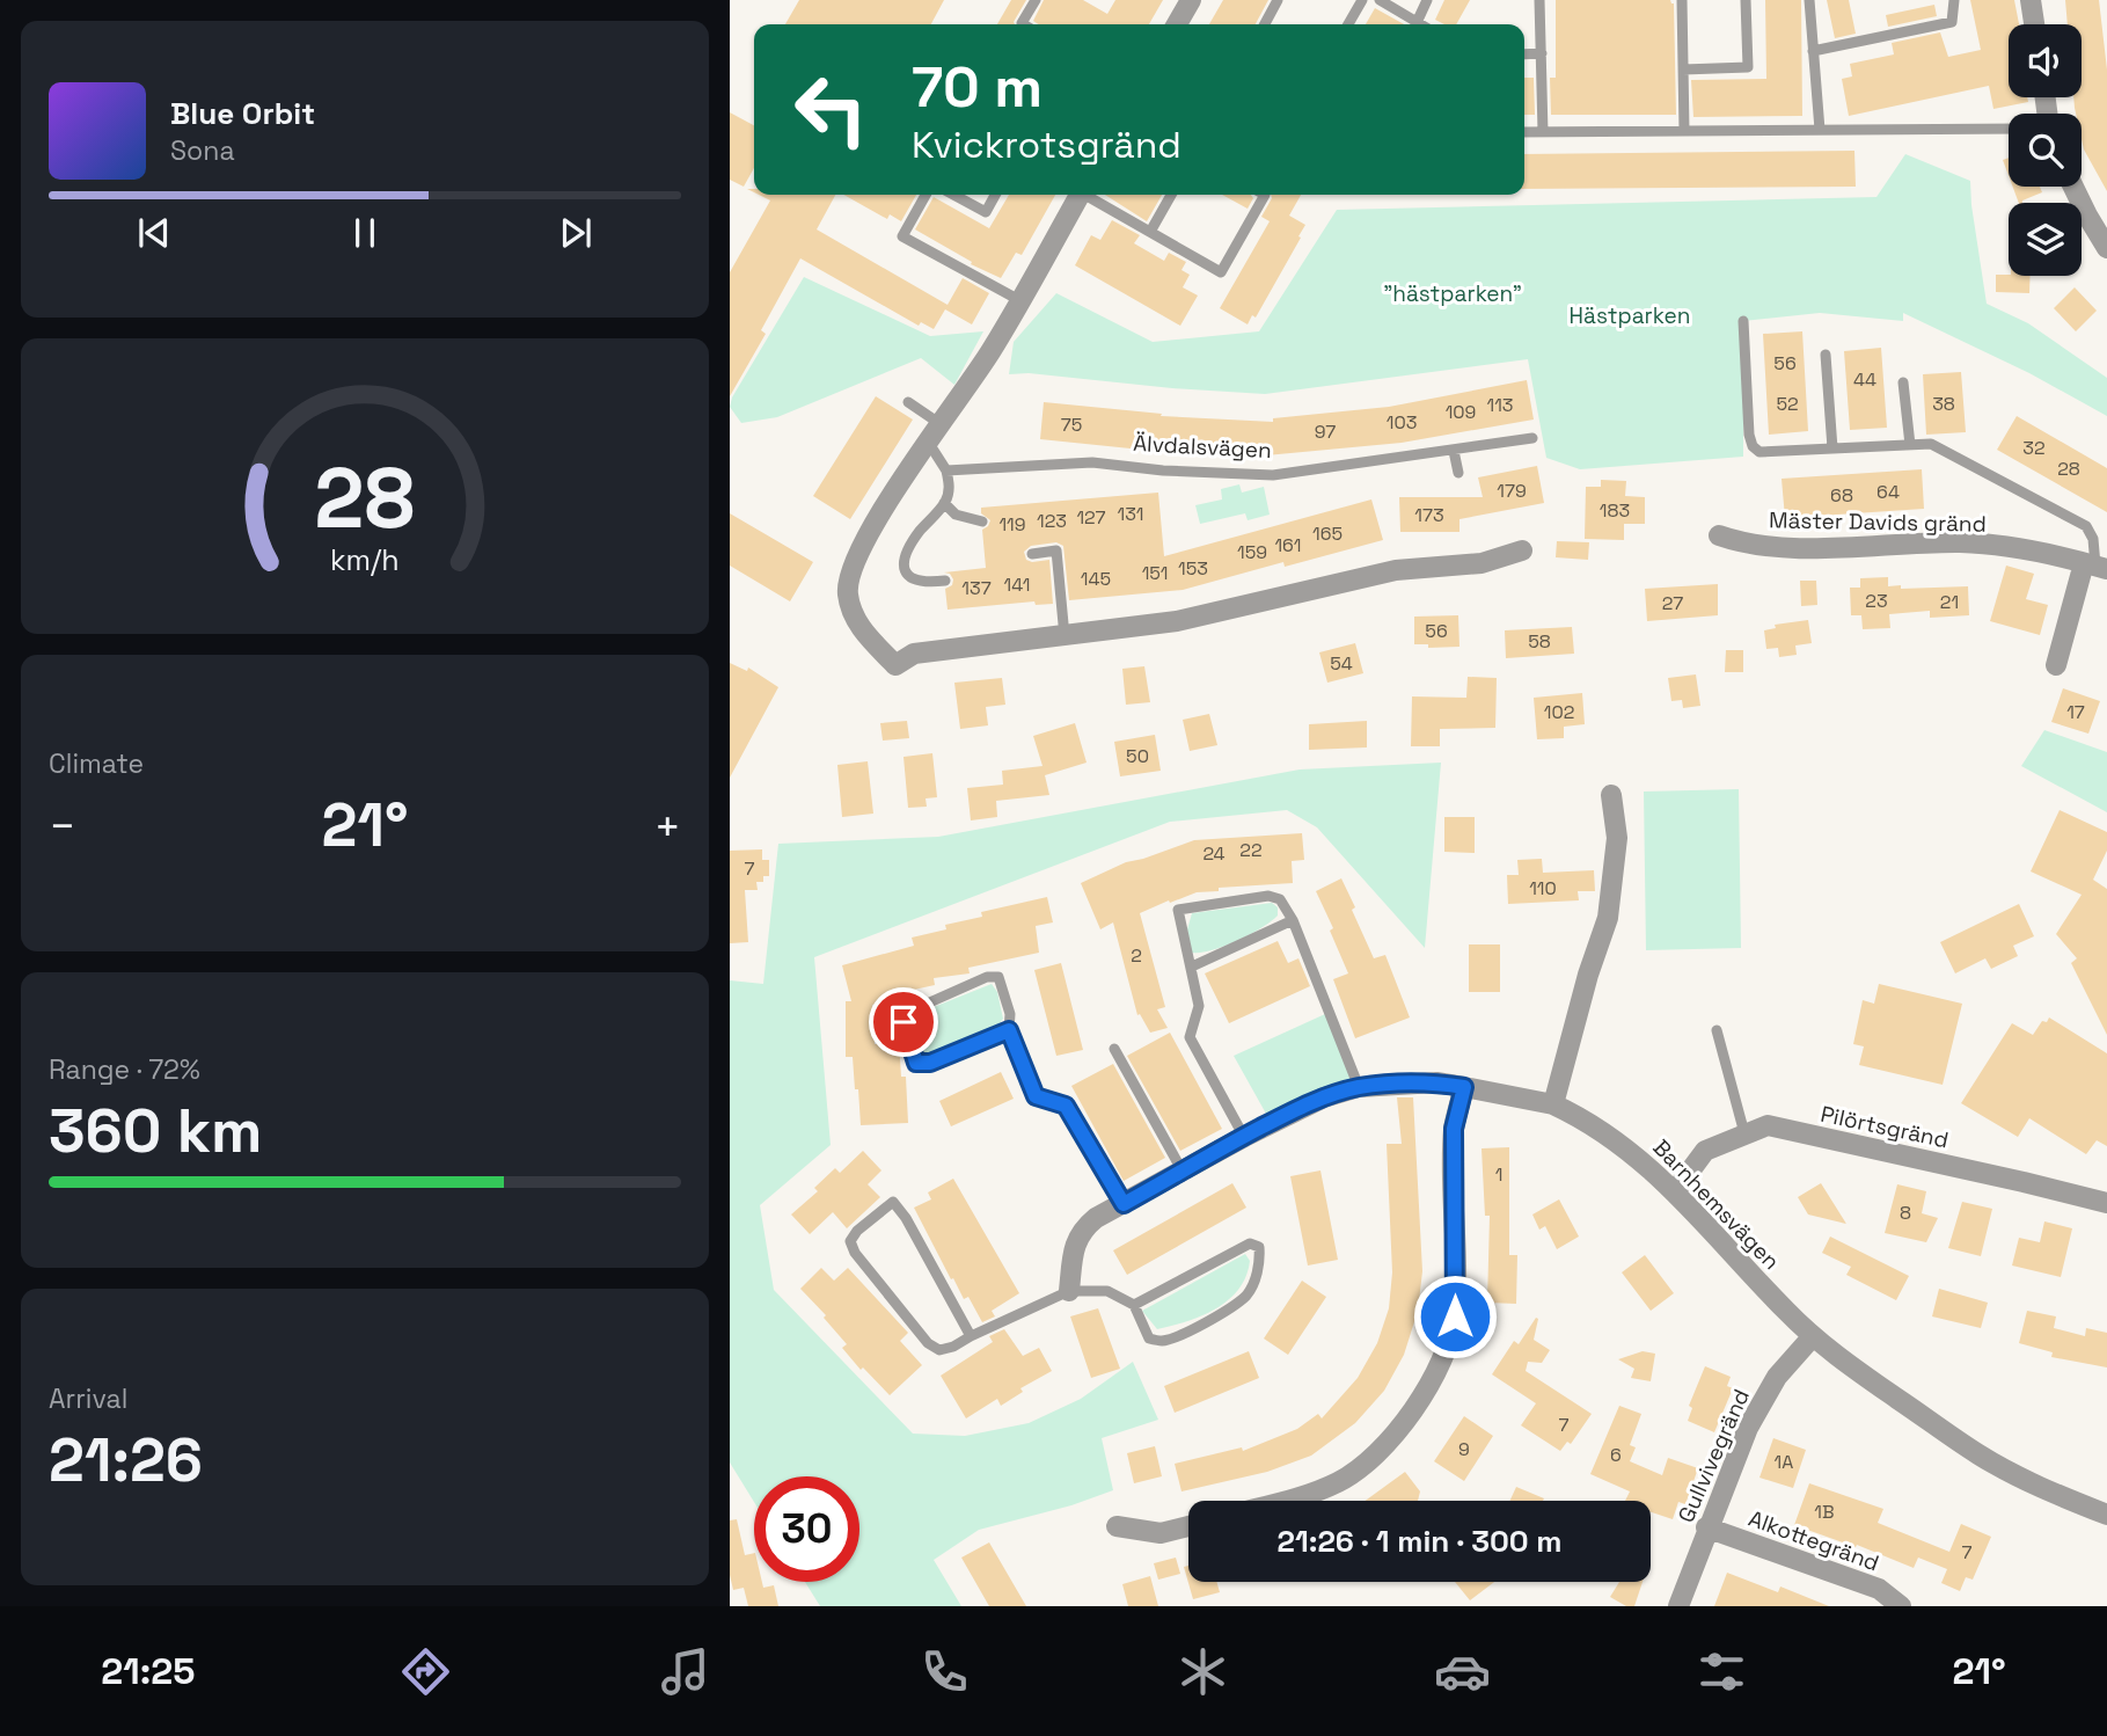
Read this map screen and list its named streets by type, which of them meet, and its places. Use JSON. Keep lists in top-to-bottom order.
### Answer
{
  "streets": {
    "street": [
      "Mäster Davids gränd",
      "Pilörtsgränd",
      "Barnhemsvägen",
      "Gullvivegränd",
      "Alkottegränd"
    ],
    "lane": ["Älvdalsvägen"]
  },
  "crossings": [
    ["Pilörtsgränd", "Barnhemsvägen"],
    ["Barnhemsvägen", "Gullvivegränd"],
    ["Gullvivegränd", "Alkottegränd"]
  ],
  "parks": ["\"hästparken\"", "Hästparken"],
  "house_numbers": [
    "56",
    "44",
    "52",
    "38",
    "113",
    "109",
    "103",
    "75",
    "97",
    "32",
    "28",
    "179",
    "64",
    "68",
    "183",
    "131",
    "173",
    "127",
    "123",
    "119",
    "165",
    "161",
    "159",
    "153",
    "151",
    "145",
    "141",
    "137",
    "23",
    "21",
    "27",
    "56",
    "58",
    "54",
    "102",
    "17",
    "50",
    "22",
    "24",
    "7",
    "110",
    "2",
    "1",
    "8",
    "7",
    "9",
    "6",
    "1A",
    "1B",
    "7"
  ],
  "page": {
    "turn": ["70 m", "Kvickrotsgränd"],
    "song": ["Blue Orbit", "Sona"],
    "tile": [
      "Climate",
      ["Range · 72%", "360 km"],
      ["Arrival", "21:26"]
    ],
    "heat": ["−", "21°", "+"],
    "limit": "30",
    "trip": "21:26 · 1 min · 300 m",
    "tabs": ["21:25", "21°"],
    "gauge": ["28", "km/h"]
  }
}
